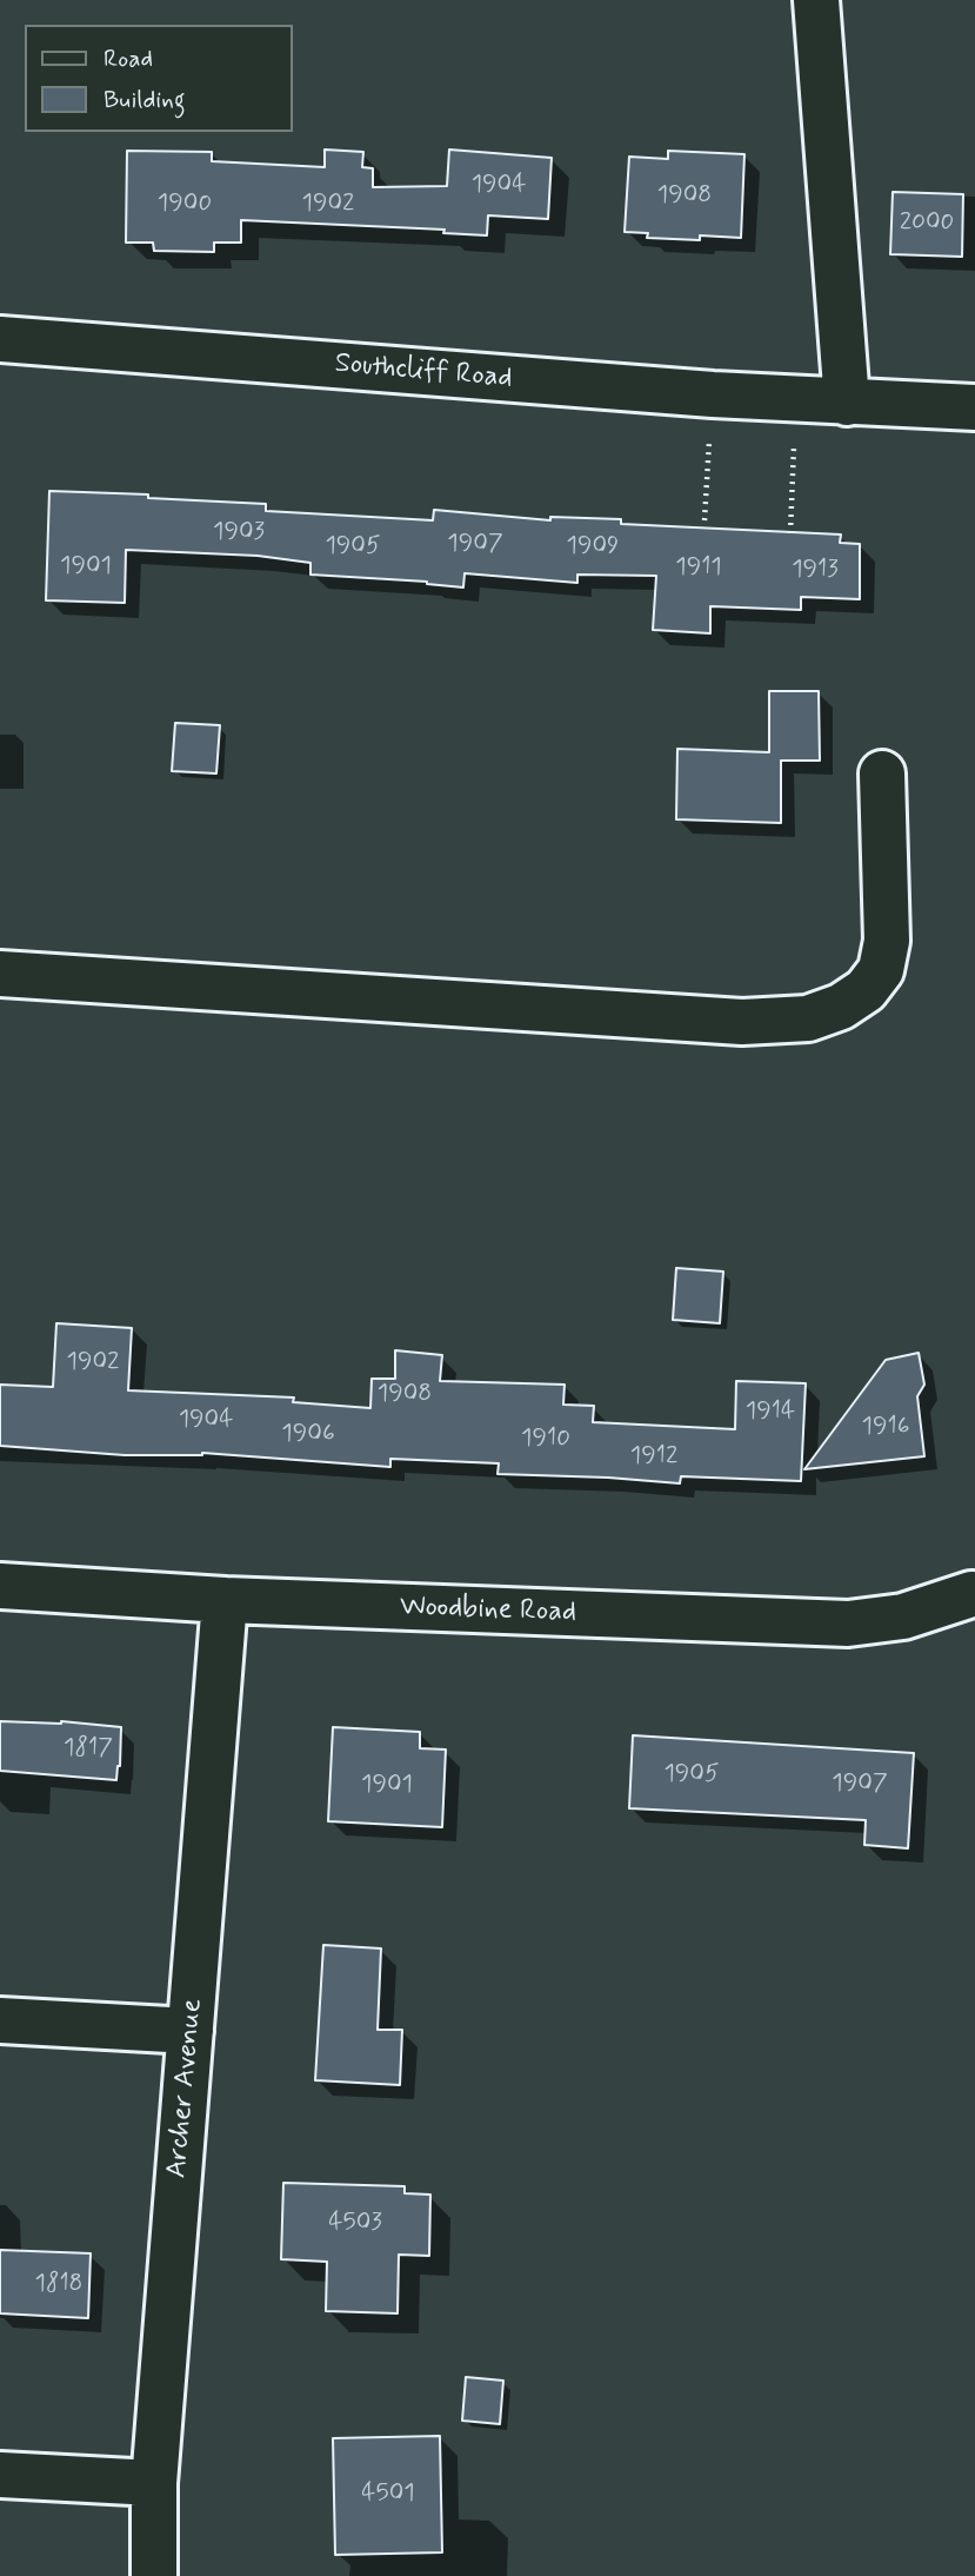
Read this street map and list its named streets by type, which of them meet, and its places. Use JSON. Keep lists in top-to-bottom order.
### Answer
{
  "streets": {
    "street": ["Southcliff Road", "Woodbine Road", "Archer Avenue"]
  },
  "crossings": [
    ["Woodbine Road", "Archer Avenue"]
  ],
  "house_numbers": [
    "1904",
    "1908",
    "1900",
    "1902",
    "2000",
    "1903",
    "1907",
    "1905",
    "1909",
    "1901",
    "1911",
    "1913",
    "1902",
    "1908",
    "1914",
    "1904",
    "1916",
    "1906",
    "1910",
    "1912",
    "1817",
    "1905",
    "1907",
    "1901",
    "4503",
    "1818",
    "4501"
  ],
  "legend": ["Road", "Building"]
}
